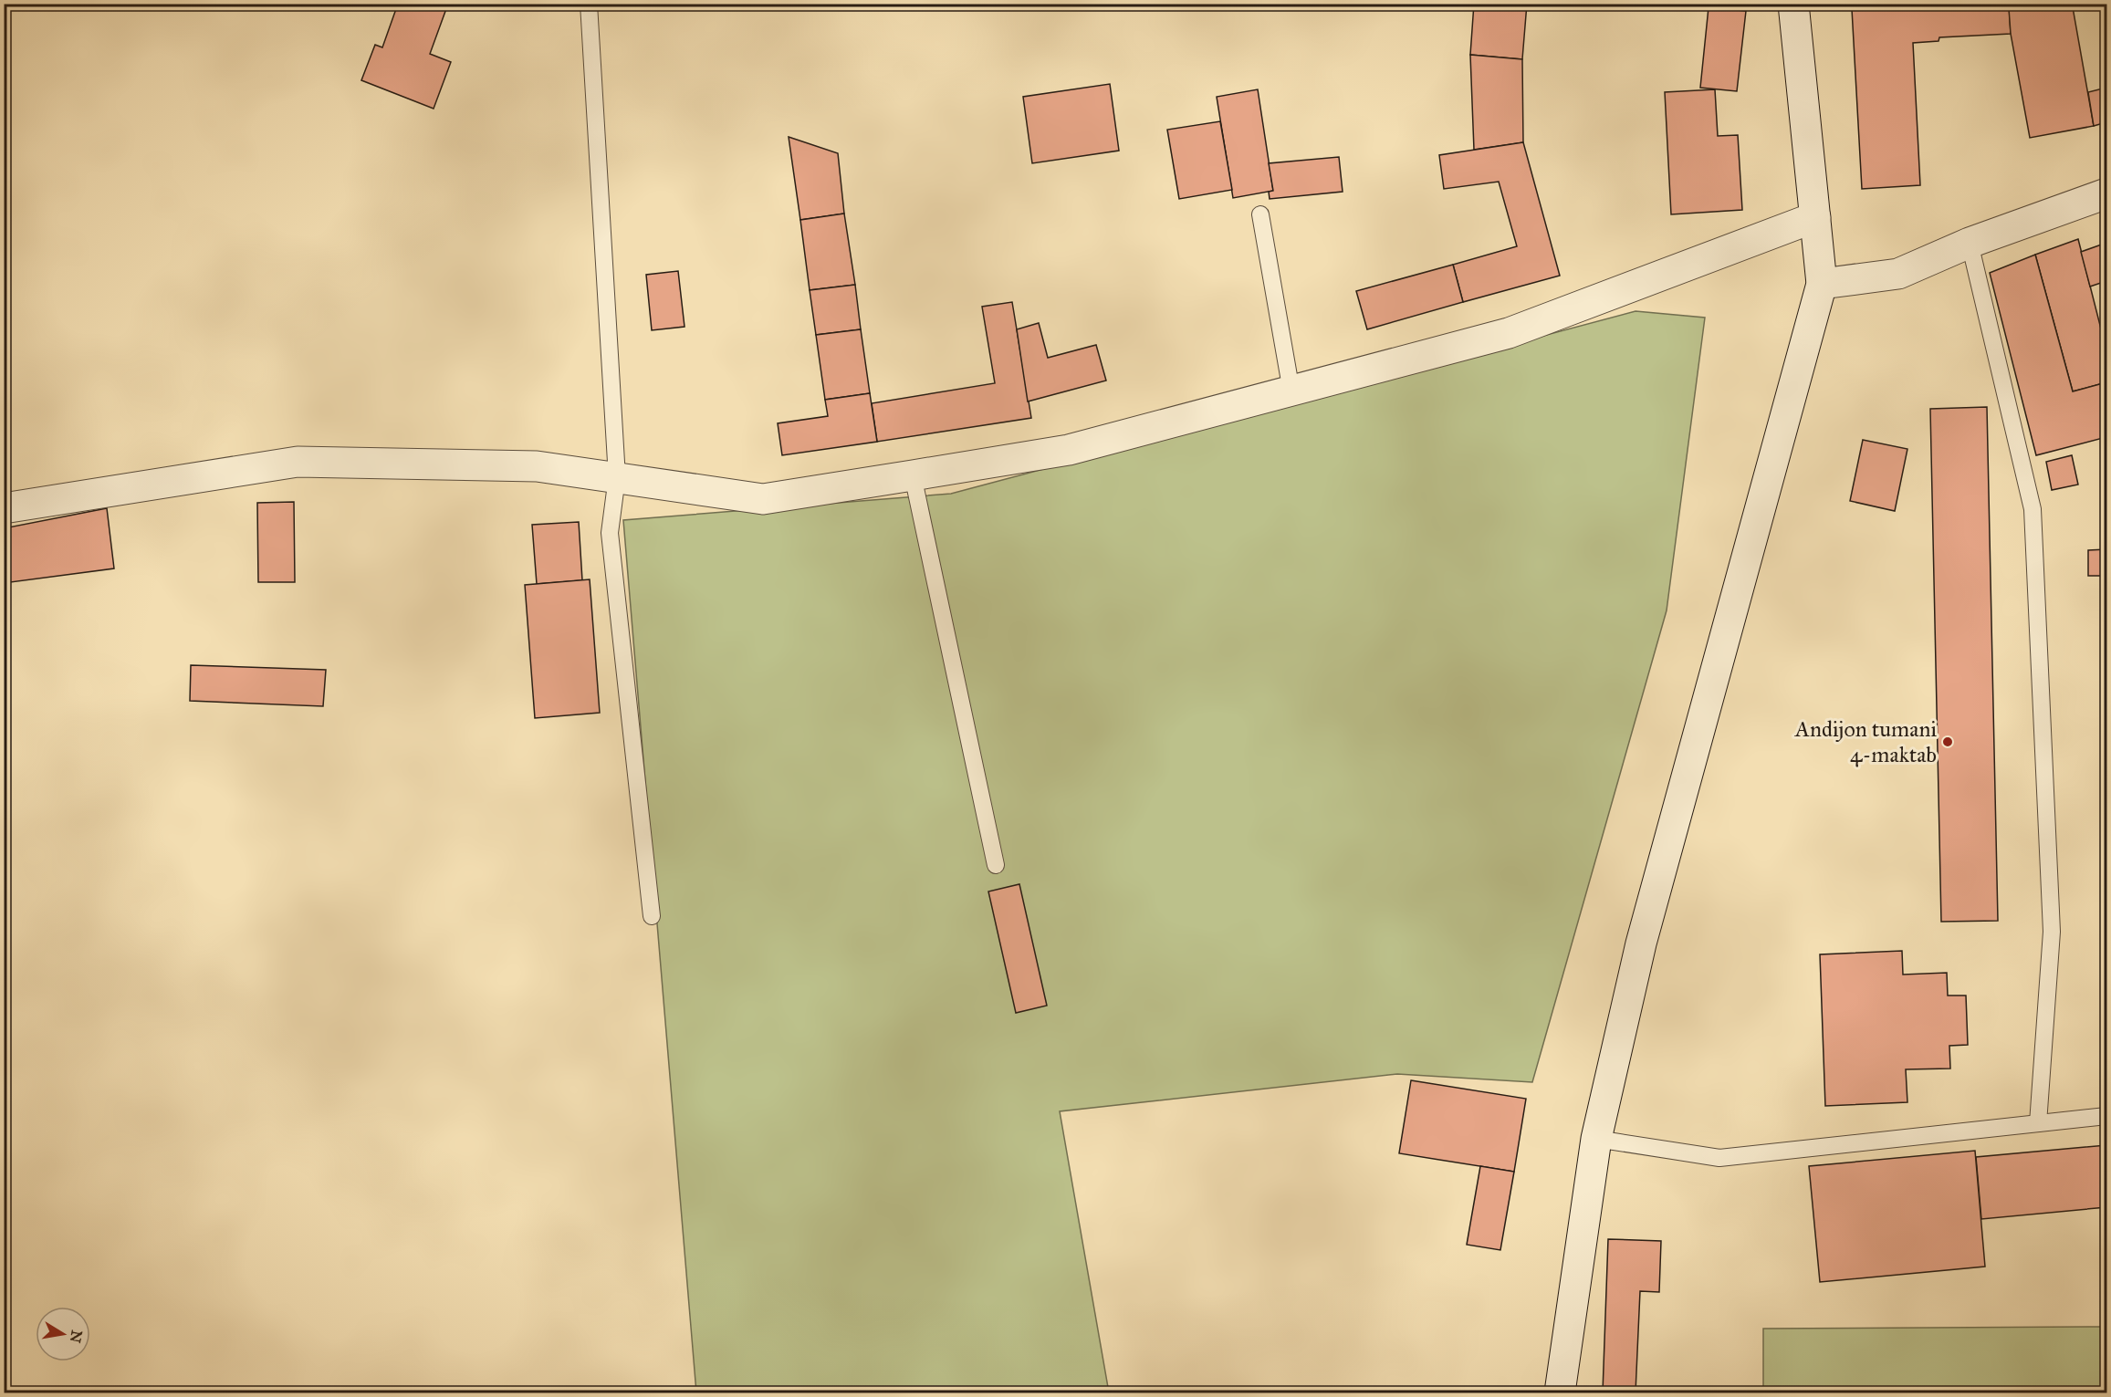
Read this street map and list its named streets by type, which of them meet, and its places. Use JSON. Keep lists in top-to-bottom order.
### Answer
{
  "places": ["Andijon tumani 4-maktab"],
  "north": "right"
}
